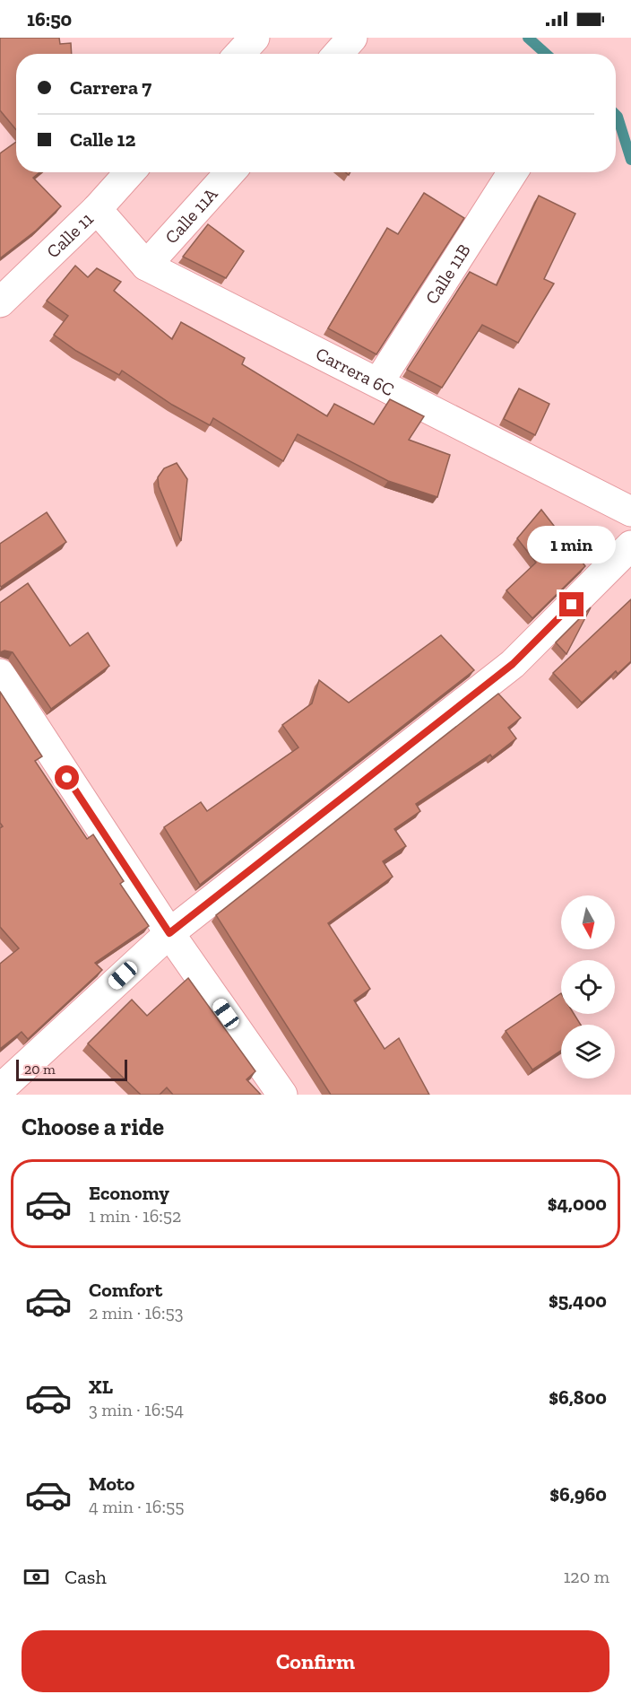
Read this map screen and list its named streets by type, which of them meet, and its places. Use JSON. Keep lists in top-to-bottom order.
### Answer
{
  "streets": {
    "street": [
      "Calle 11A",
      "Calle 11",
      "Calle 11B",
      "Carrera 6C"
    ]
  },
  "crossings": [
    ["Calle 11A", "Carrera 6C"],
    ["Calle 11", "Carrera 6C"],
    ["Calle 11B", "Carrera 6C"]
  ],
  "scale_bar": "20 m",
  "north": "bottom",
  "page": {
    "status": "16:50",
    "banner": ["Carrera 7", "Calle 12"],
    "bubble": "1 min",
    "scale": "20 m",
    "heading": "Choose a ride",
    "list": [
      {
        "name": "Economy",
        "note": "1 min · 16:52",
        "value": "$4,000"
      },
      {
        "name": "Comfort",
        "note": "2 min · 16:53",
        "value": "$5,400"
      },
      {
        "name": "XL",
        "note": "3 min · 16:54",
        "value": "$6,800"
      },
      {
        "name": "Moto",
        "note": "4 min · 16:55",
        "value": "$6,960"
      }
    ],
    "pay": ["Cash", "120 m"],
    "buttons": "Confirm"
  }
}
